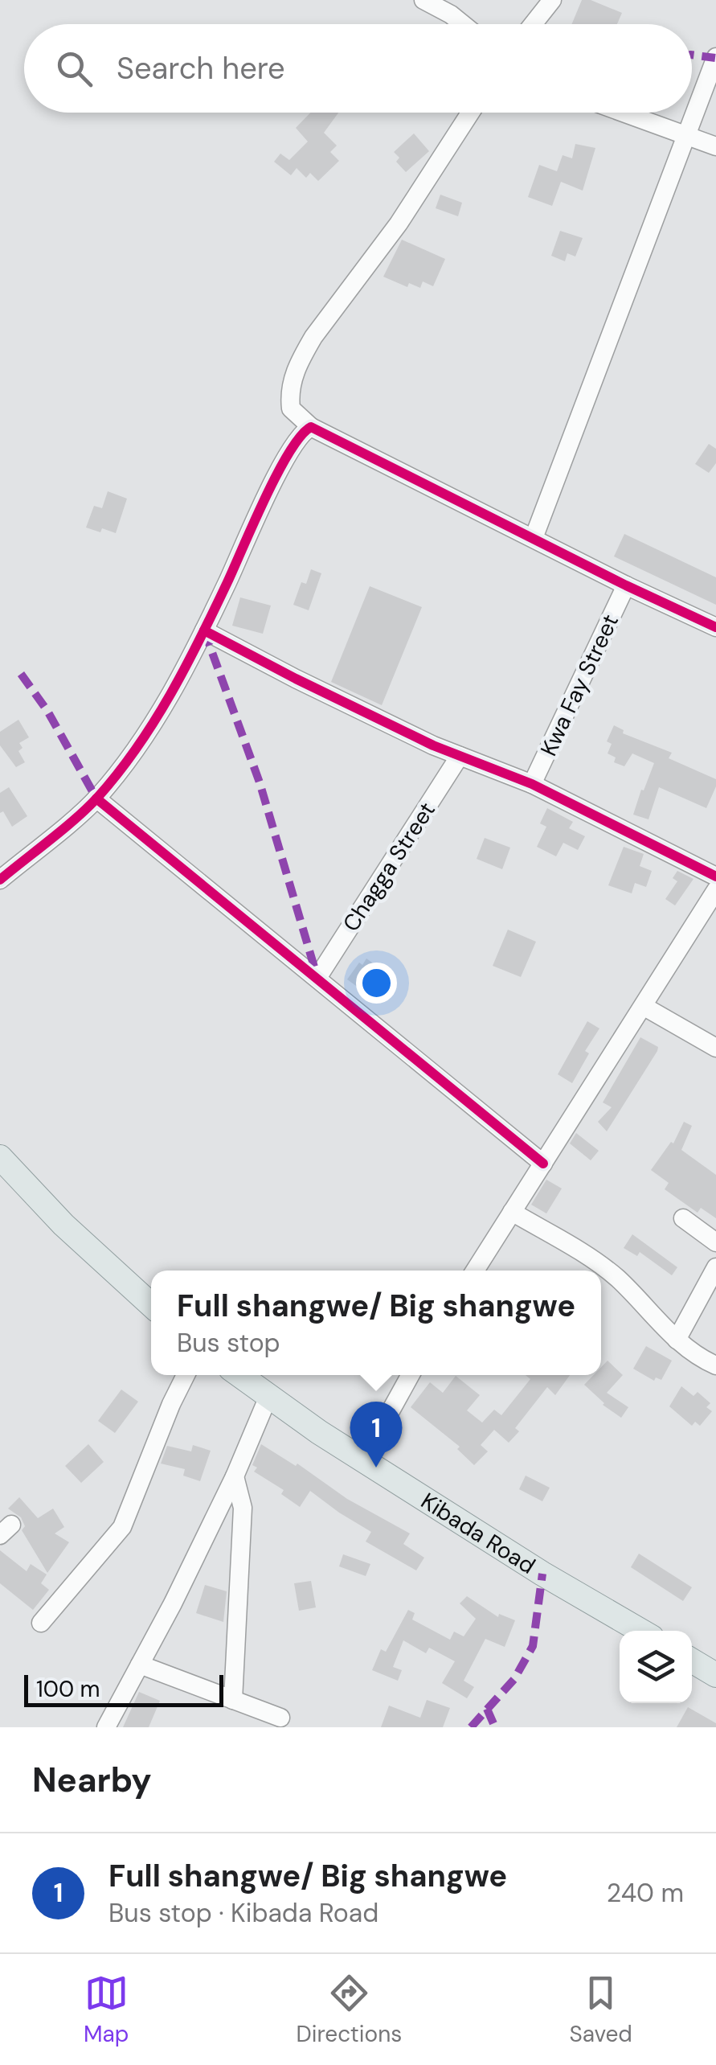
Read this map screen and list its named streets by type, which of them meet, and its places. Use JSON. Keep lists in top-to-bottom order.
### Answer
{
  "streets": {
    "main road": ["Kibada Road"],
    "street": ["Kwa Fay Street", "Chagga Street"]
  },
  "scale_bar": "100 m",
  "page": {
    "search": "Search here",
    "popup": ["Full shangwe/ Big shangwe", "Bus stop"],
    "pins": "1",
    "scale": "100 m",
    "heading": "Nearby",
    "list": [
      {
        "mark": "1",
        "name": "Full shangwe/ Big shangwe",
        "note": "Bus stop · Kibada Road",
        "value": "240 m"
      }
    ],
    "nav": ["Map", "Directions", "Saved"]
  }
}
